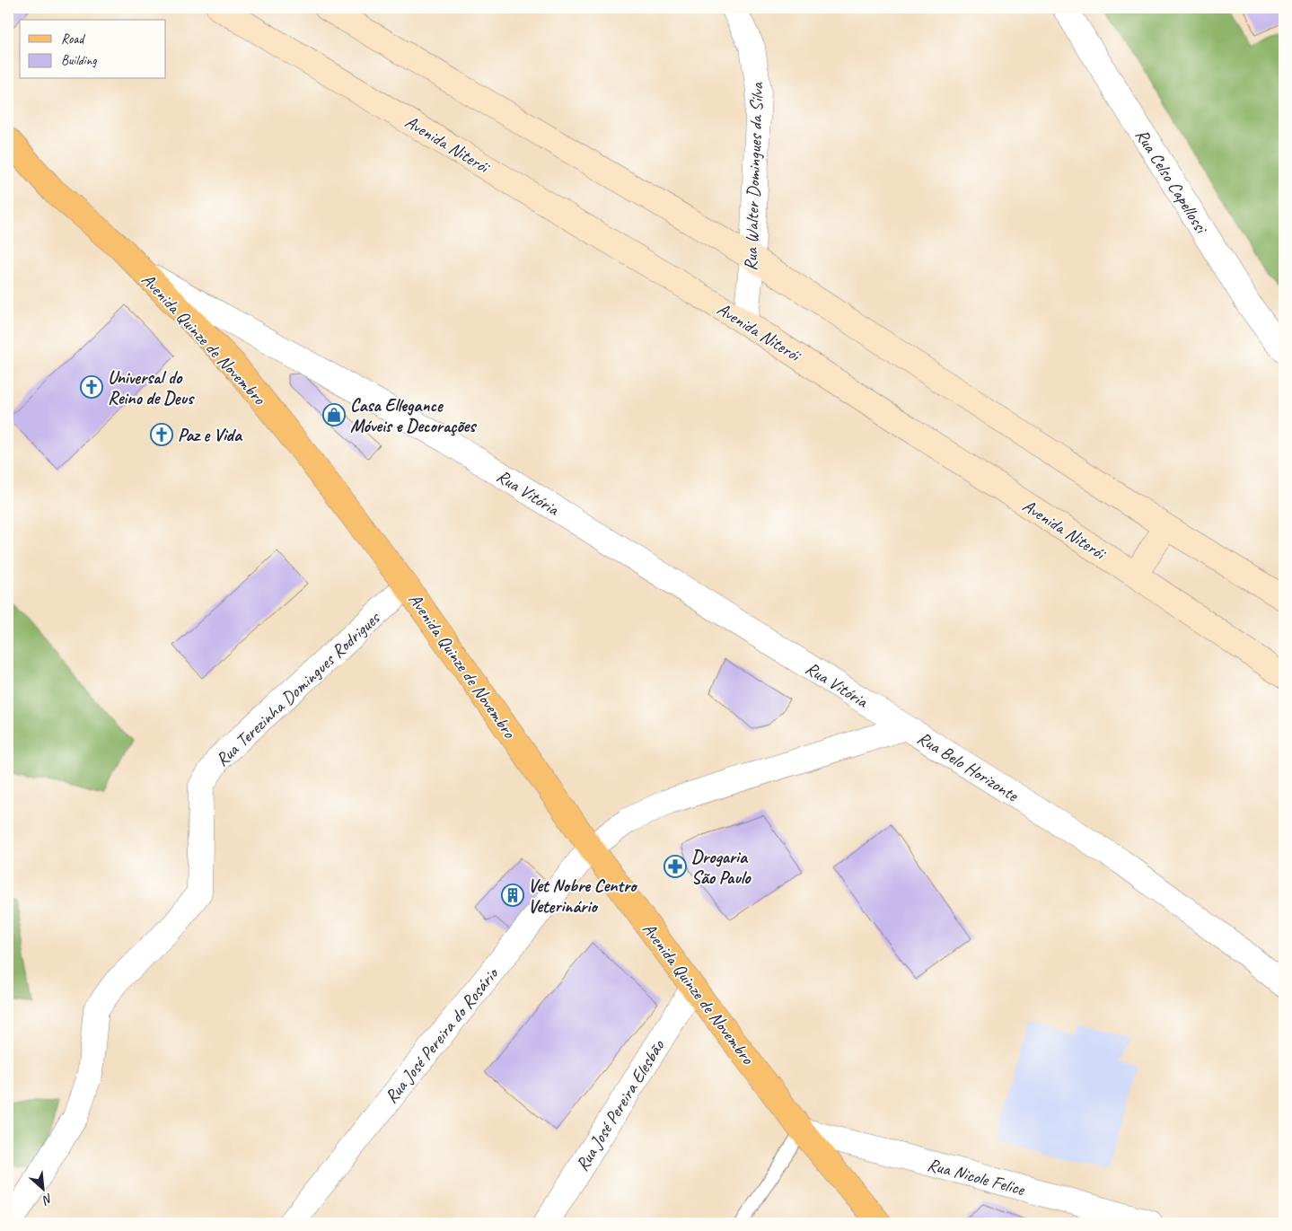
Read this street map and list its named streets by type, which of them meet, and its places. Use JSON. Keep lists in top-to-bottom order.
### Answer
{
  "streets": {
    "main road": ["Avenida Niterói", "Avenida Quinze de Novembro"],
    "street": [
      "Rua Walter Domingues da Silva",
      "Rua Celso Capellossi",
      "Rua Vitória",
      "Rua Terezinha Domingues Rodrigues",
      "Rua Belo Horizonte",
      "Rua José Pereira do Rosário",
      "Rua José Pereira Elesbão",
      "Rua Nicole Felice"
    ]
  },
  "crossings": [
    ["Avenida Niterói", "Rua Walter Domingues da Silva"],
    ["Avenida Quinze de Novembro", "Rua Vitória"],
    ["Avenida Quinze de Novembro", "Rua Terezinha Domingues Rodrigues"],
    ["Avenida Quinze de Novembro", "Rua Belo Horizonte"],
    ["Avenida Quinze de Novembro", "Rua José Pereira do Rosário"],
    ["Avenida Quinze de Novembro", "Rua José Pereira Elesbão"],
    ["Avenida Quinze de Novembro", "Rua Nicole Felice"],
    ["Rua Vitória", "Rua Belo Horizonte"],
    ["Rua Belo Horizonte", "Rua José Pereira do Rosário"]
  ],
  "places": {
    "church": ["Universal do Reino de Deus", "Paz e Vida"],
    "shop": ["Casa Ellegance Móveis e Decorações"],
    "pharmacy": ["Drogaria São Paulo"],
    "building": ["Vet Nobre Centro Veterinário"]
  },
  "legend": ["Road", "Building"],
  "north": "bottom right"
}
